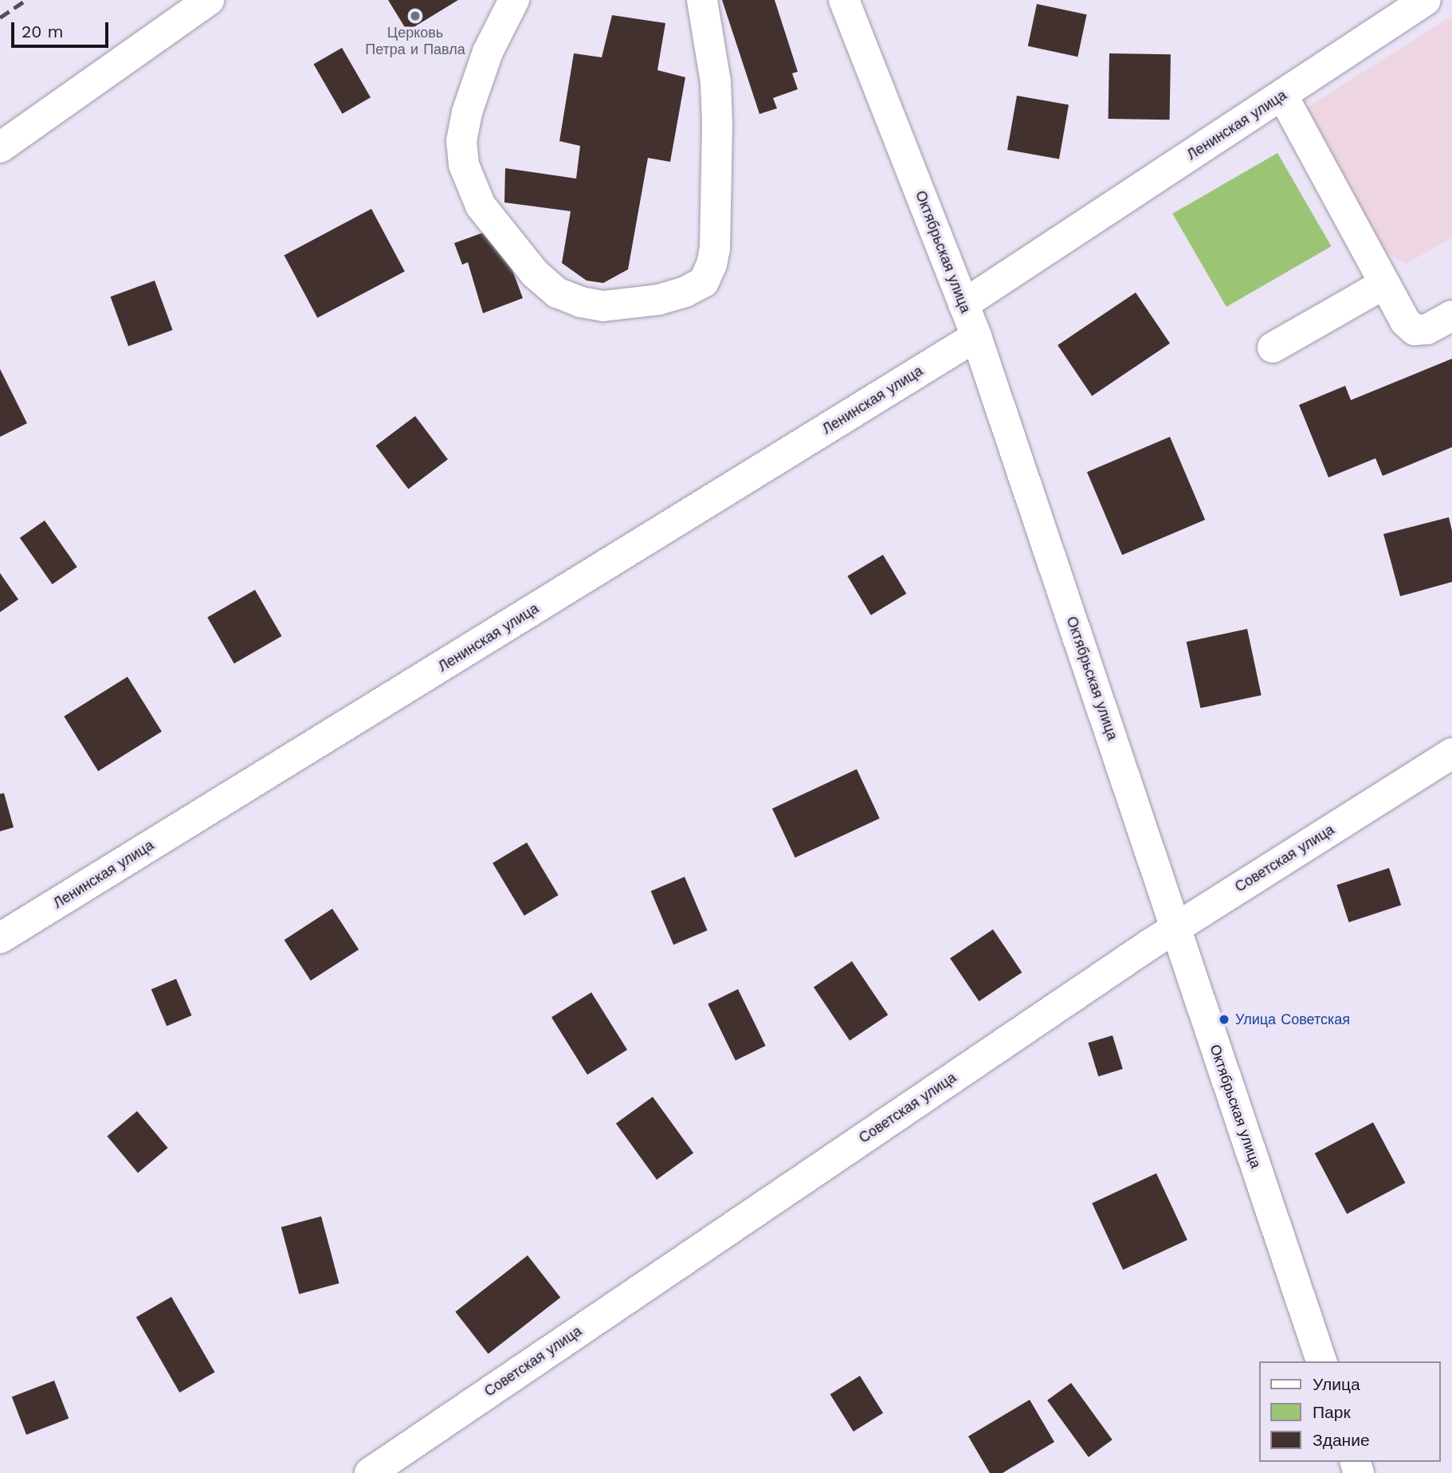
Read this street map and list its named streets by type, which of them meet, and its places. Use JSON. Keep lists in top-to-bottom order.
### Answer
{
  "streets": {
    "street": ["Ленинская улица", "Октябрьская улица", "Советская улица"]
  },
  "crossings": [
    ["Ленинская улица", "Октябрьская улица"],
    ["Октябрьская улица", "Советская улица"]
  ],
  "places": ["Церковь Петра и Павла", "Улица Советская"],
  "legend": ["Улица", "Парк", "Здание"],
  "scale_bar": "20 m"
}
